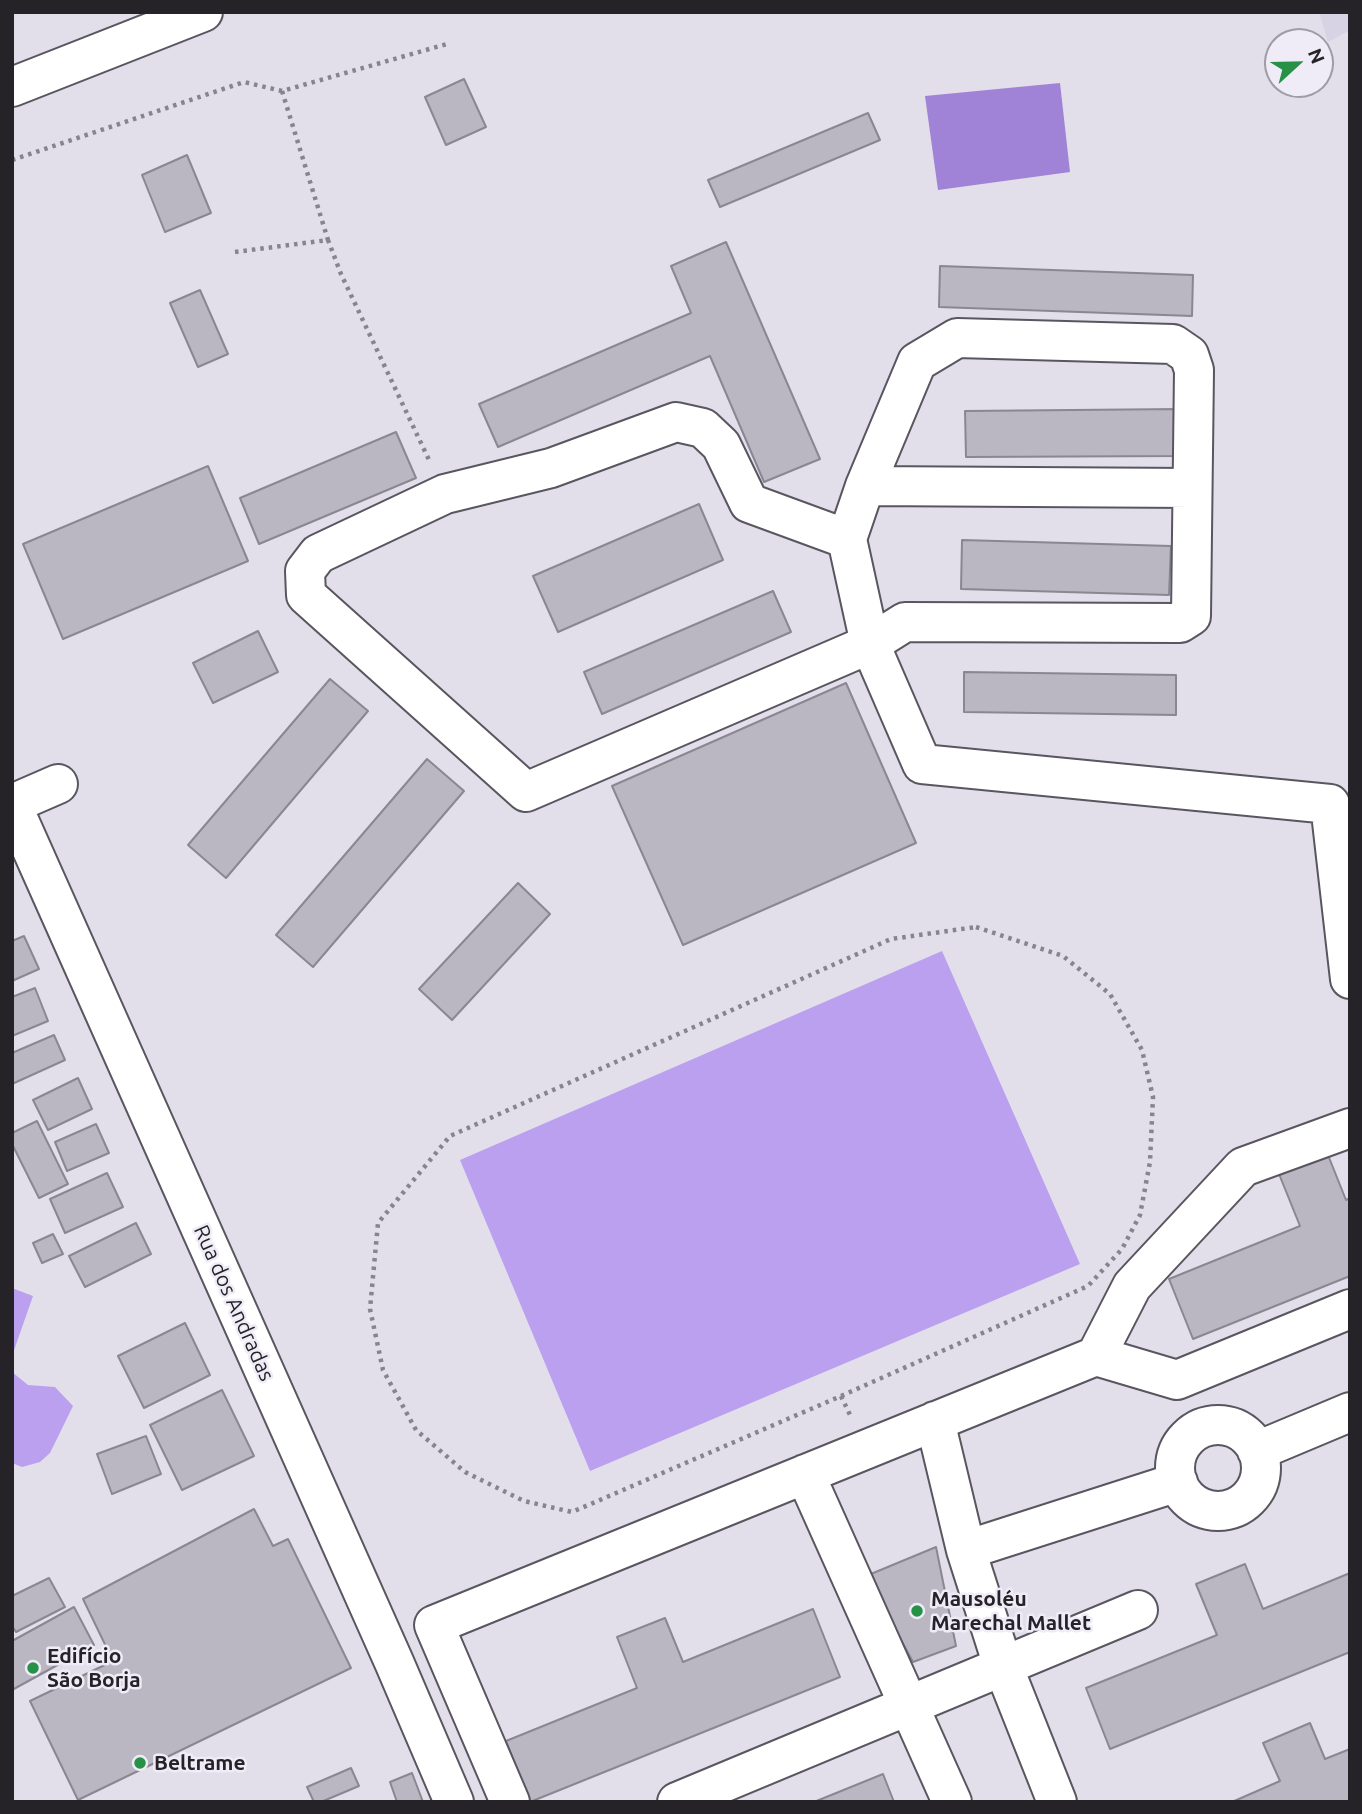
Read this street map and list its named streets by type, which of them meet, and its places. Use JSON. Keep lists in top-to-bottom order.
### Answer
{
  "streets": {
    "street": ["Rua dos Andradas"]
  },
  "places": ["Mausoléu Marechal Mallet", "Edifício São Borja", "Beltrame"],
  "north": "right"
}
